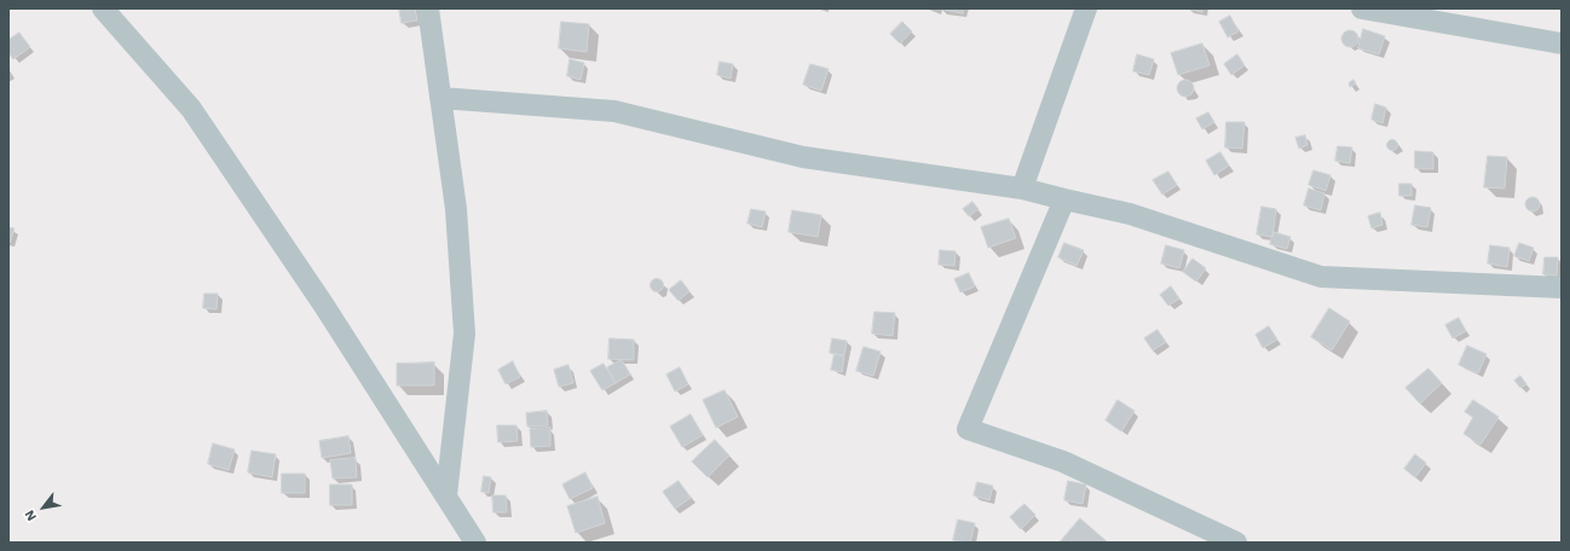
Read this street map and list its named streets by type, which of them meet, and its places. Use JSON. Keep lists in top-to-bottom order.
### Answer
{
  "north": "bottom left"
}
